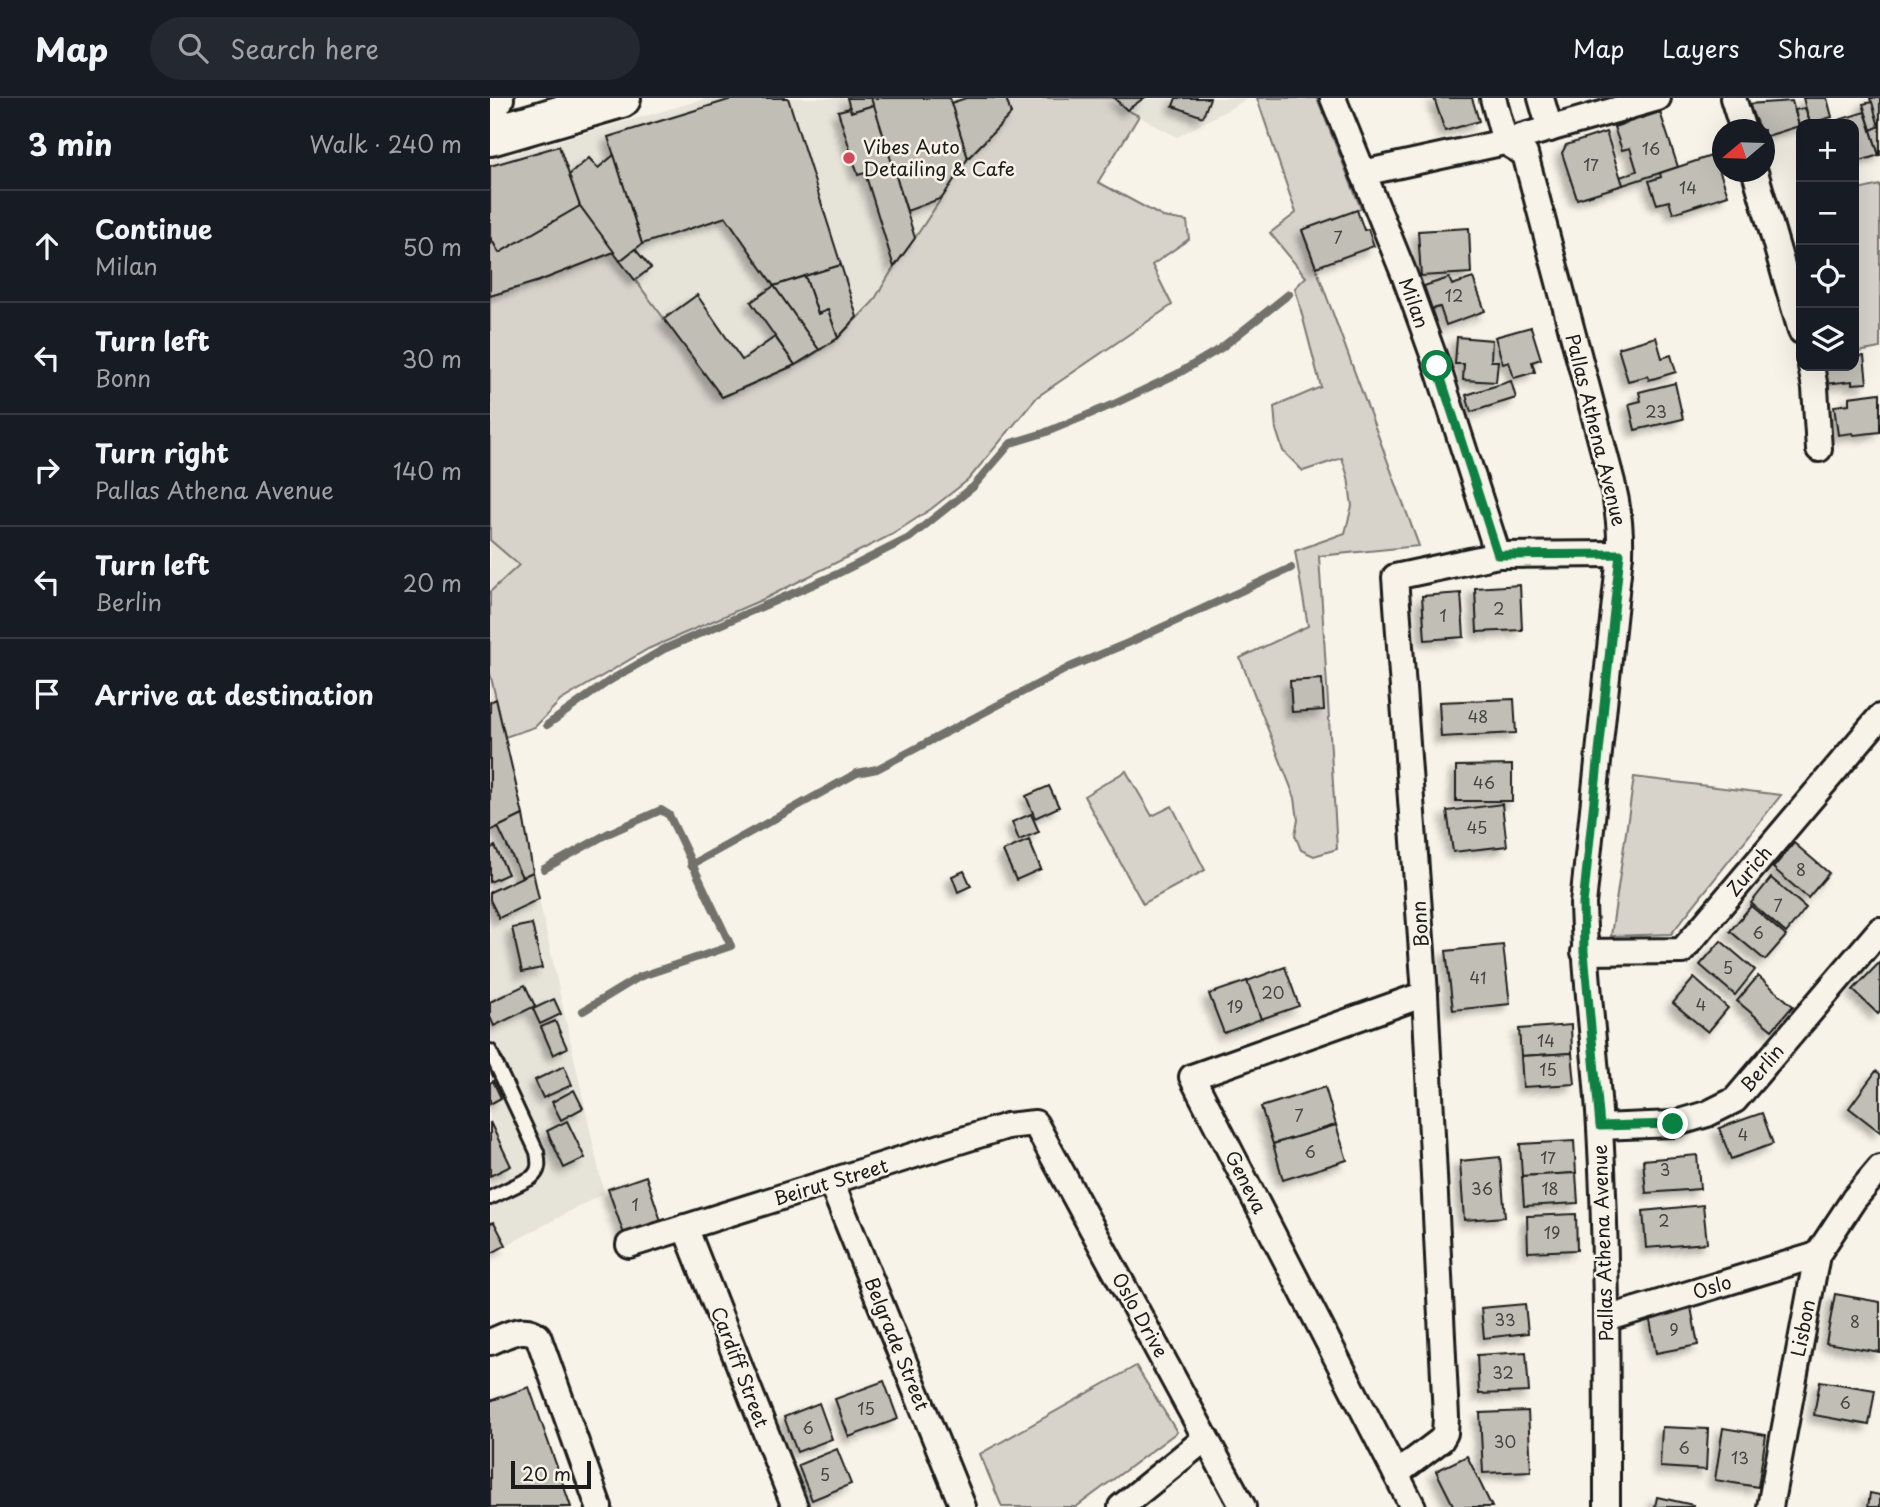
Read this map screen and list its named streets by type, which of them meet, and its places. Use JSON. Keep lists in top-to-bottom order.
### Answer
{
  "streets": {
    "street": [
      "Milan",
      "Pallas Athena Avenue",
      "Zurich",
      "Bonn",
      "Berlin",
      "Beirut Street",
      "Geneva",
      "Oslo",
      "Oslo Drive",
      "Lisbon",
      "Belgrade Street",
      "Cardiff Street"
    ]
  },
  "crossings": [
    ["Milan", "Bonn"],
    ["Pallas Athena Avenue", "Zurich"],
    ["Pallas Athena Avenue", "Bonn"],
    ["Pallas Athena Avenue", "Berlin"],
    ["Pallas Athena Avenue", "Oslo"],
    ["Bonn", "Geneva"],
    ["Beirut Street", "Oslo Drive"],
    ["Beirut Street", "Belgrade Street"],
    ["Beirut Street", "Cardiff Street"],
    ["Oslo", "Lisbon"]
  ],
  "places": ["Vibes Auto Detailing & Cafe"],
  "house_numbers": [
    "16",
    "17",
    "14",
    "7",
    "12",
    "23",
    "2",
    "1",
    "48",
    "46",
    "45",
    "8",
    "7",
    "6",
    "5",
    "41",
    "20",
    "4",
    "19",
    "14",
    "15",
    "7",
    "4",
    "6",
    "17",
    "3",
    "36",
    "18",
    "1",
    "2",
    "19",
    "33",
    "8",
    "9",
    "32",
    "6",
    "15",
    "6",
    "30",
    "6",
    "13",
    "5"
  ],
  "scale_bar": "20 m",
  "north": "left",
  "page": {
    "header": "Map",
    "search": "Search here",
    "nav": ["Map", "Layers", "Share"],
    "heading": ["3 min", "Walk · 240 m"],
    "map_buttons": ["+", "−"],
    "list": [
      ["Continue", "Milan", "50 m"],
      ["Turn left", "Bonn", "30 m"],
      ["Turn right", "Pallas Athena Avenue", "140 m"],
      ["Turn left", "Berlin", "20 m"],
      "Arrive at destination"
    ],
    "scale": "20 m"
  }
}
